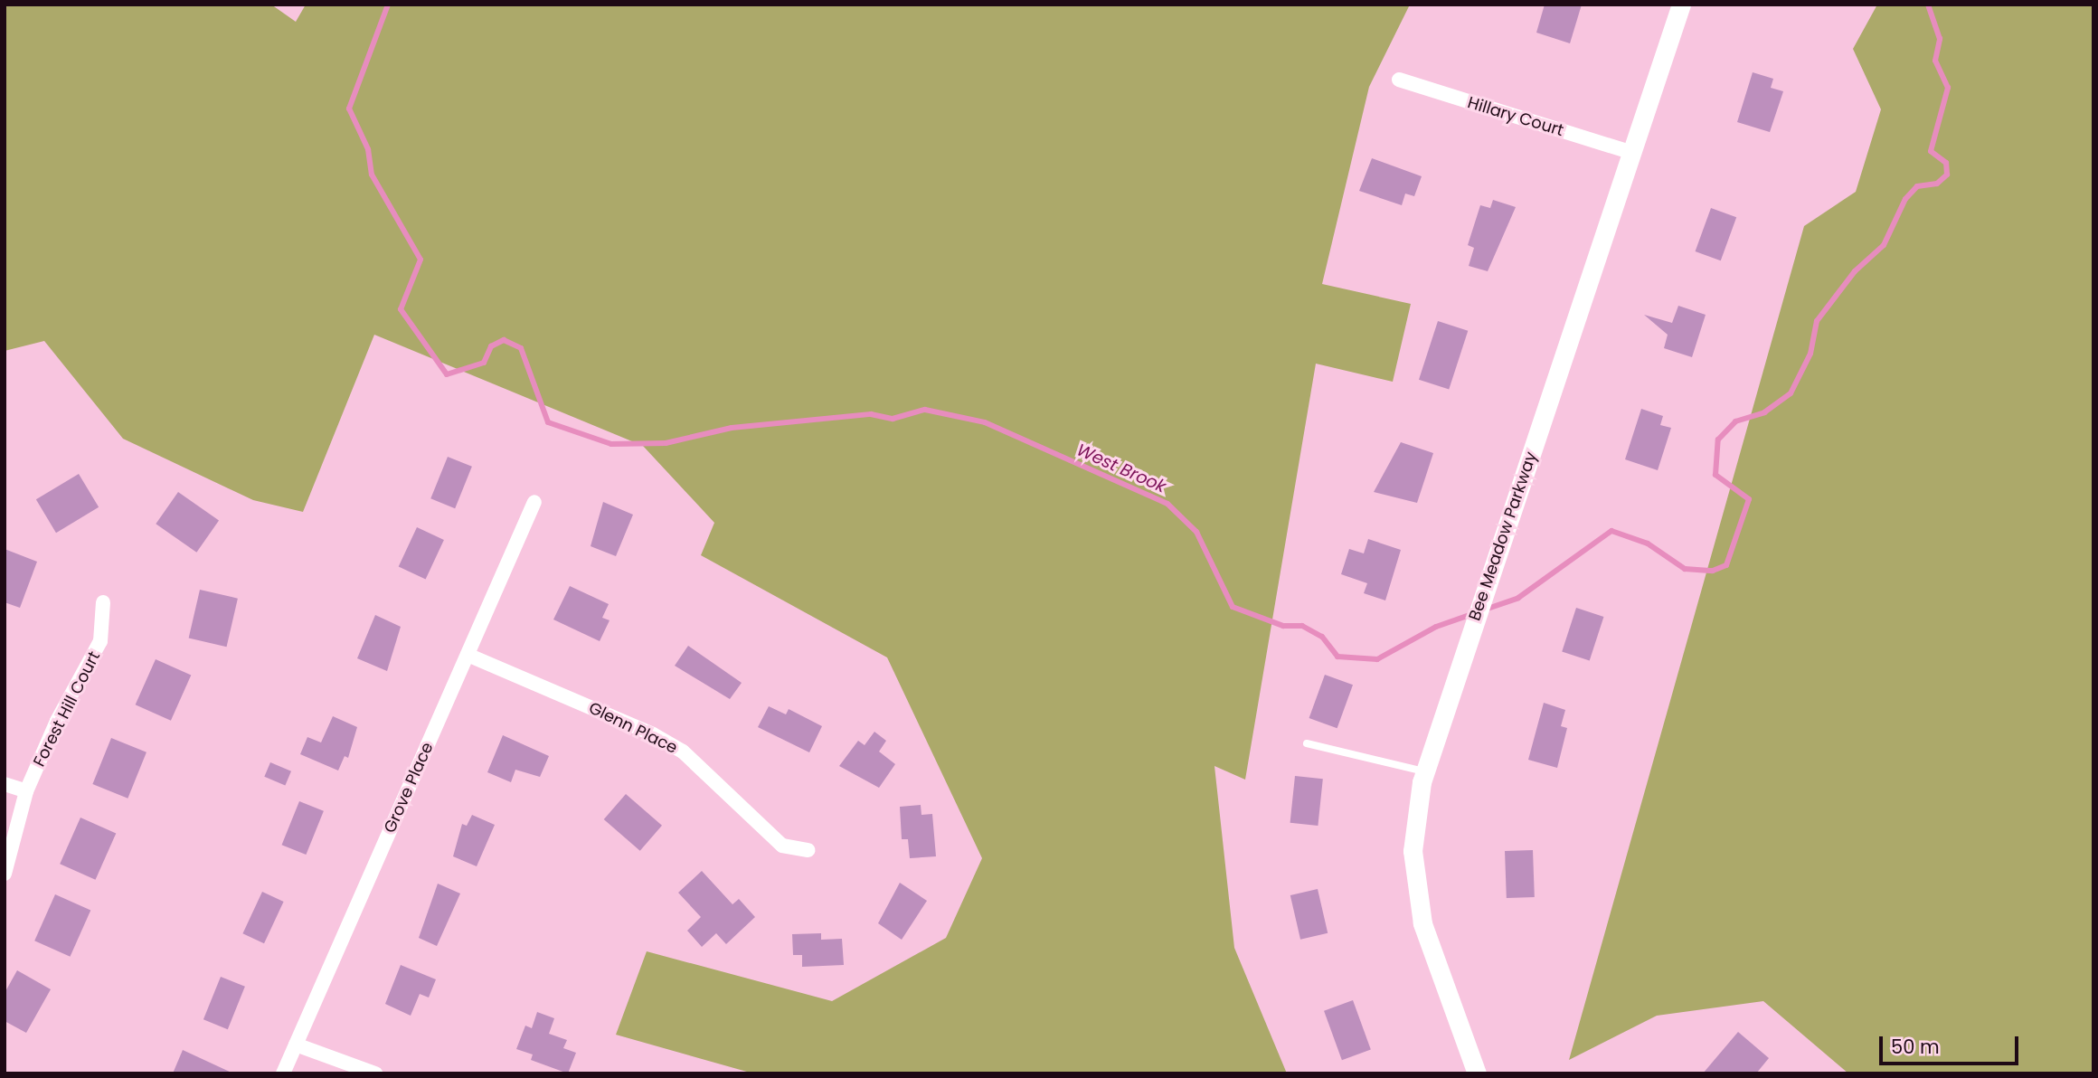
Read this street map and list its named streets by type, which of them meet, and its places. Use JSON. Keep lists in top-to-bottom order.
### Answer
{
  "streets": {
    "street": [
      "Hillary Court",
      "Bee Meadow Parkway",
      "Forest Hill Court",
      "Glenn Place",
      "Grove Place"
    ]
  },
  "crossings": [
    ["Hillary Court", "Bee Meadow Parkway"],
    ["Glenn Place", "Grove Place"]
  ],
  "water": ["West Brook"],
  "scale_bar": "50 m"
}
